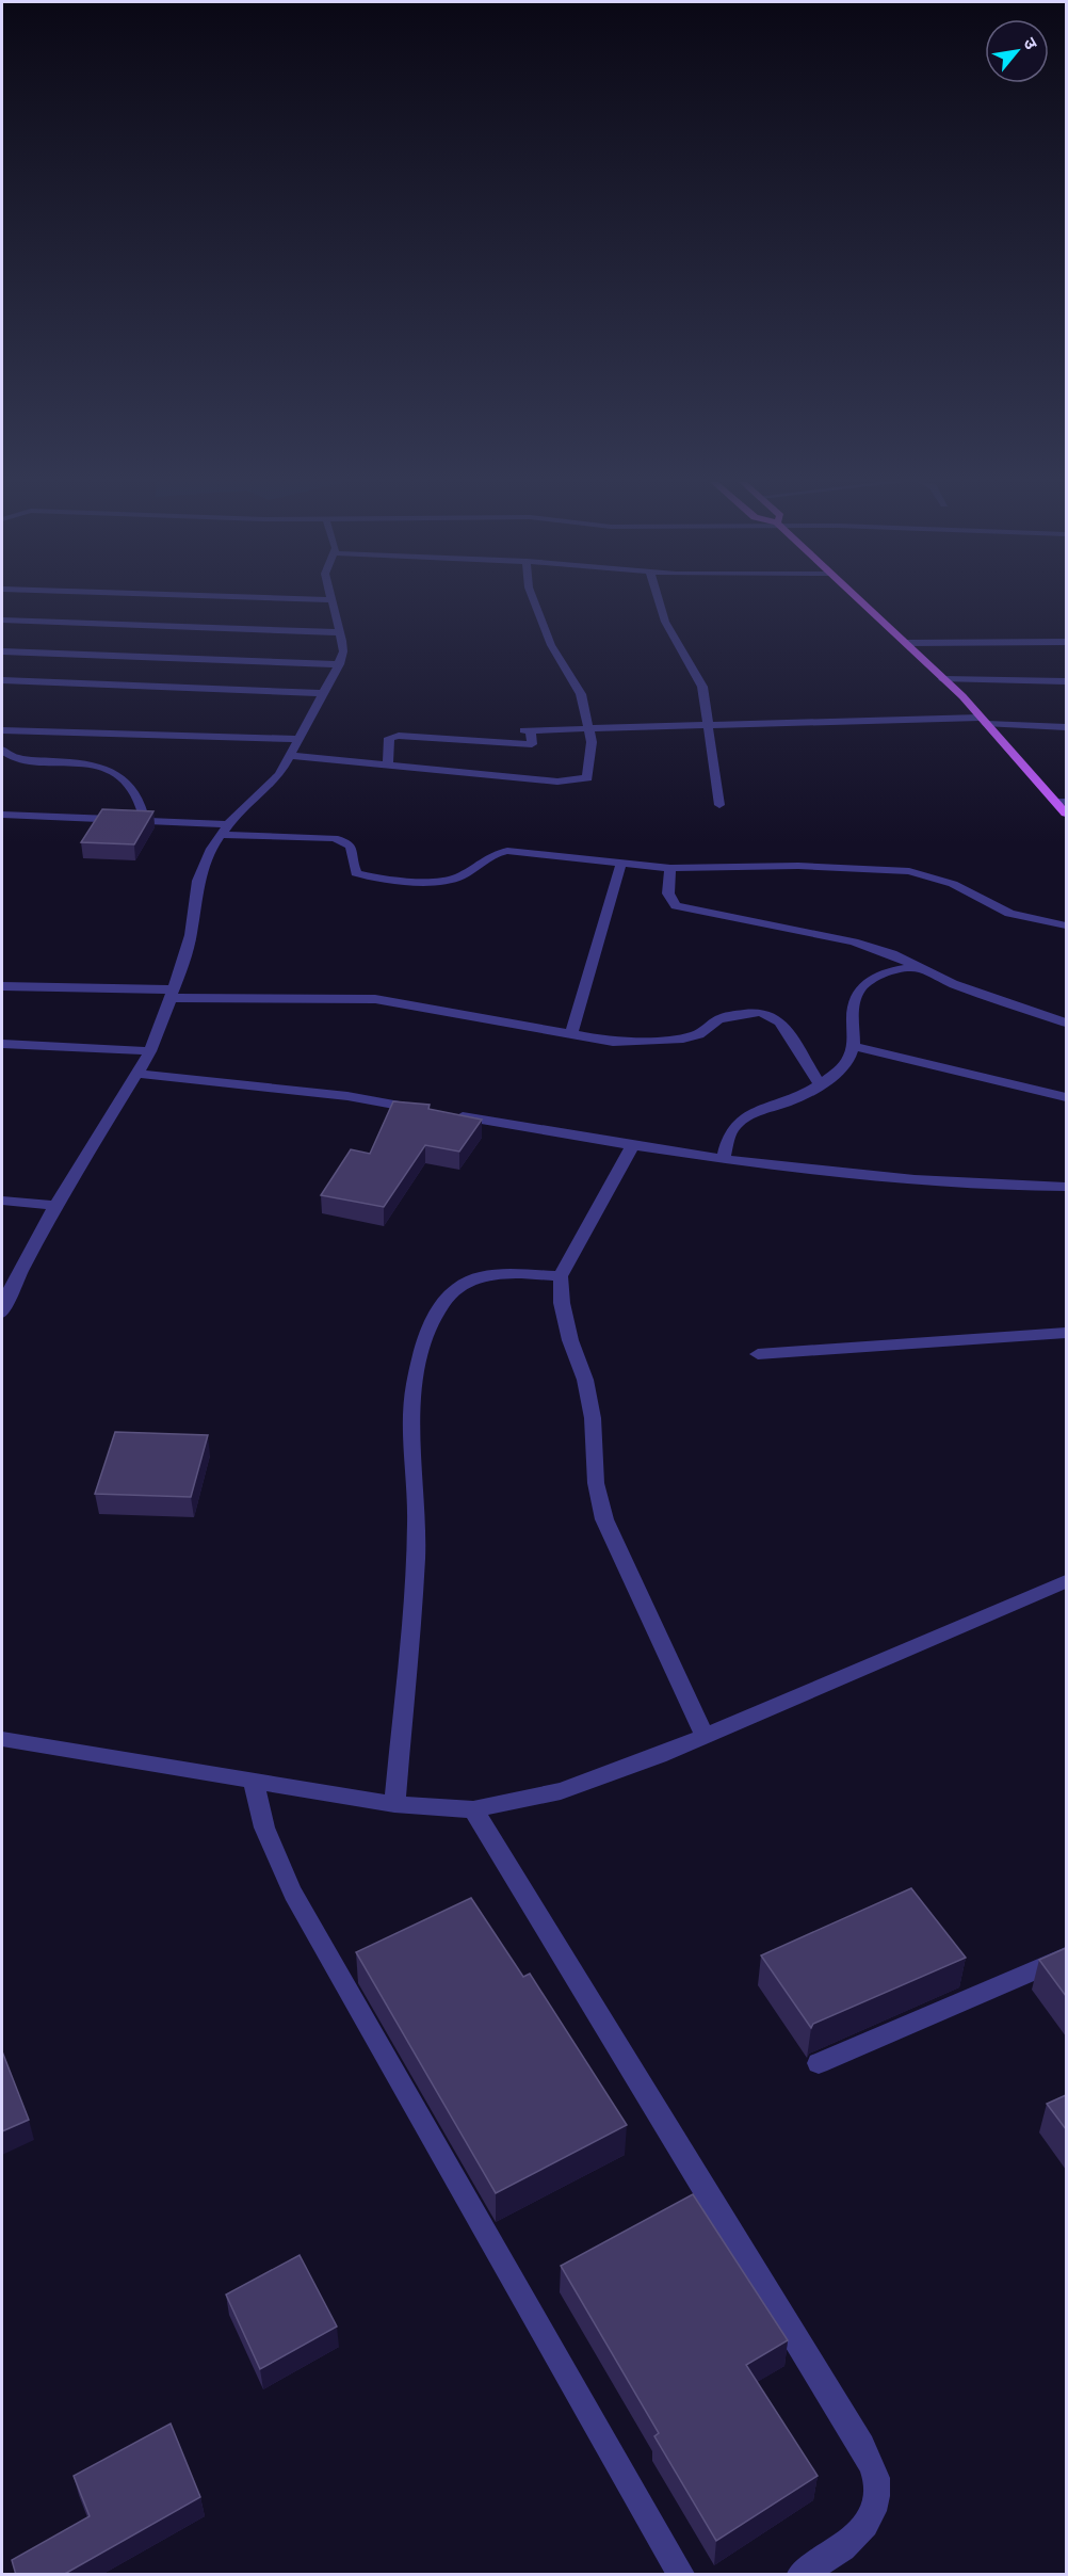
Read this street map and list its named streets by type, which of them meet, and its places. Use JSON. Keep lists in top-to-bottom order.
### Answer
{
  "north": "top right"
}
